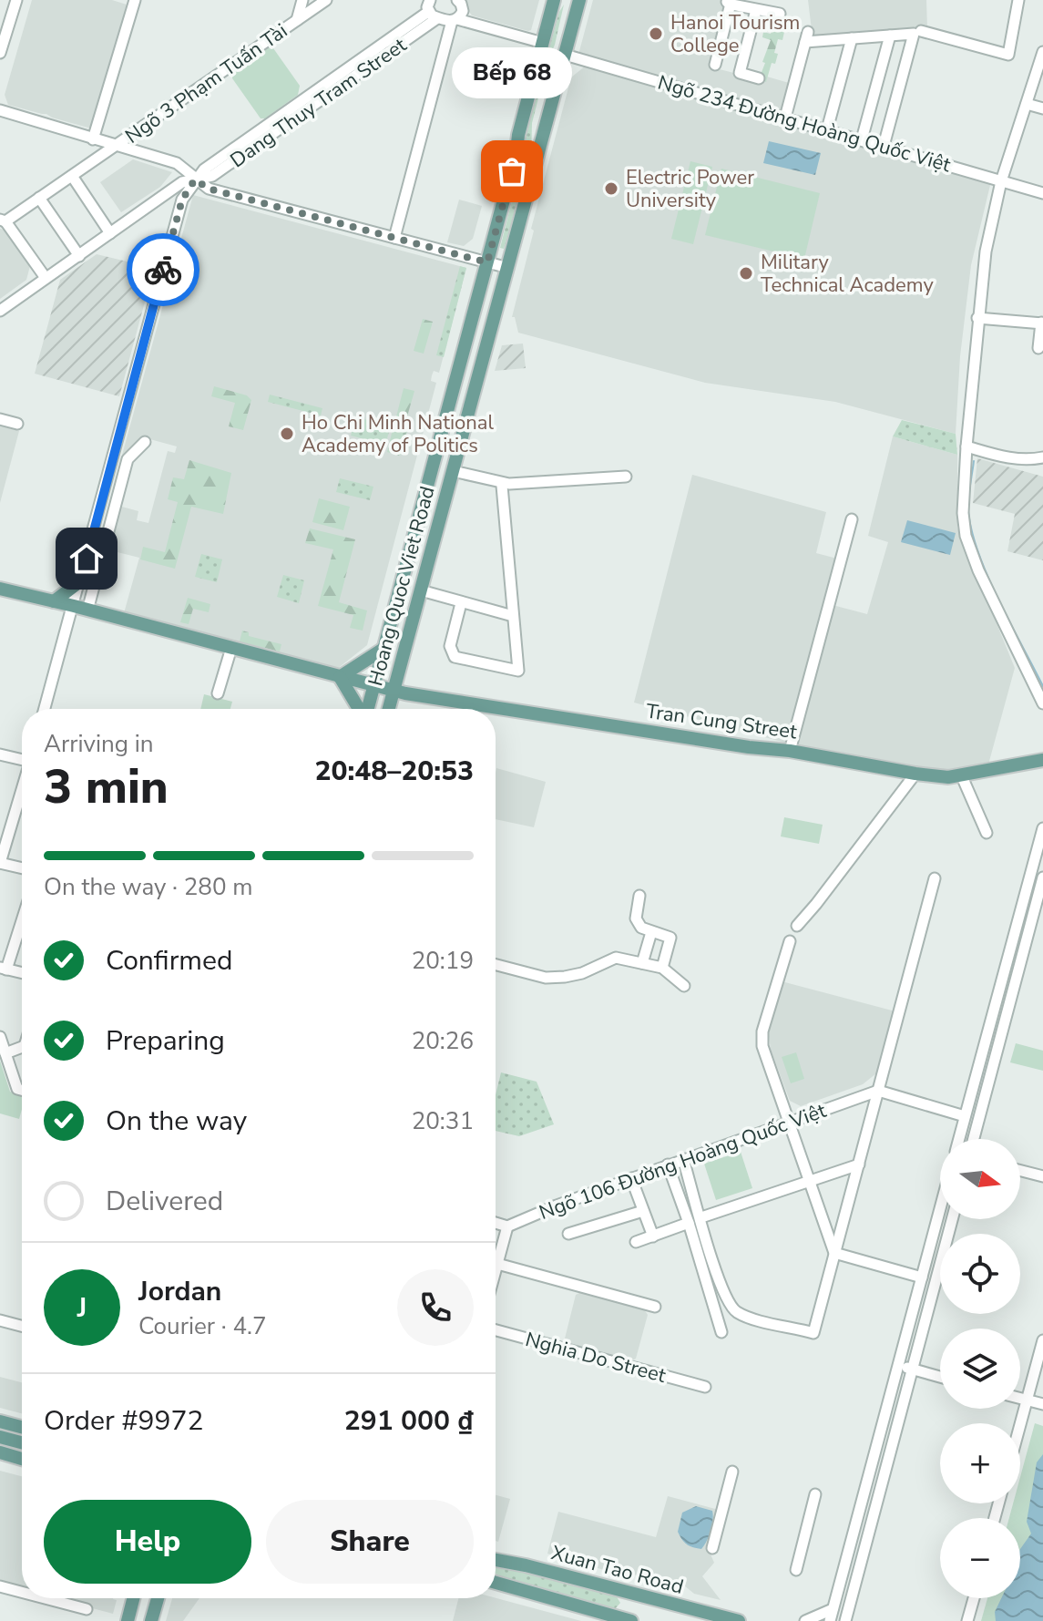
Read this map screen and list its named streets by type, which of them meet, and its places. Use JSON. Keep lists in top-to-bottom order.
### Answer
{
  "streets": {
    "main road": ["Hoang Quoc Viet Road", "Tran Cung Street", "Xuan Tao Road"],
    "street": [
      "Ngõ 3 Phạm Tuấn Tài",
      "Dang Thuy Tram Street",
      "Ngõ 234 Đường Hoàng Quốc Việt",
      "Ngõ 106 Đường Hoàng Quốc Việt",
      "Nghia Do Street"
    ]
  },
  "crossings": [
    ["Dang Thuy Tram Street", "Hoang Quoc Viet Road"],
    ["Ngõ 234 Đường Hoàng Quốc Việt", "Hoang Quoc Viet Road"],
    ["Hoang Quoc Viet Road", "Tran Cung Street"]
  ],
  "places": [
    "Hanoi Tourism College",
    "Bếp 68",
    "Electric Power University",
    "Military Technical Academy",
    "Ho Chi Minh National Academy of Politics"
  ],
  "north": "right",
  "page": {
    "bubble": "Bếp 68",
    "heading": ["3 min", "Arriving in", "20:48–20:53"],
    "panel": [
      "Jordan",
      "Courier · 4.7",
      "Order #9972",
      "291 000 ₫"
    ],
    "bar": "On the way · 280 m",
    "list": [
      ["Confirmed", "20:19"],
      ["Preparing", "20:26"],
      ["On the way", "20:31"],
      "Delivered"
    ],
    "map_buttons": ["+", "−"],
    "round": "J",
    "buttons": ["Help", "Share"]
  }
}
